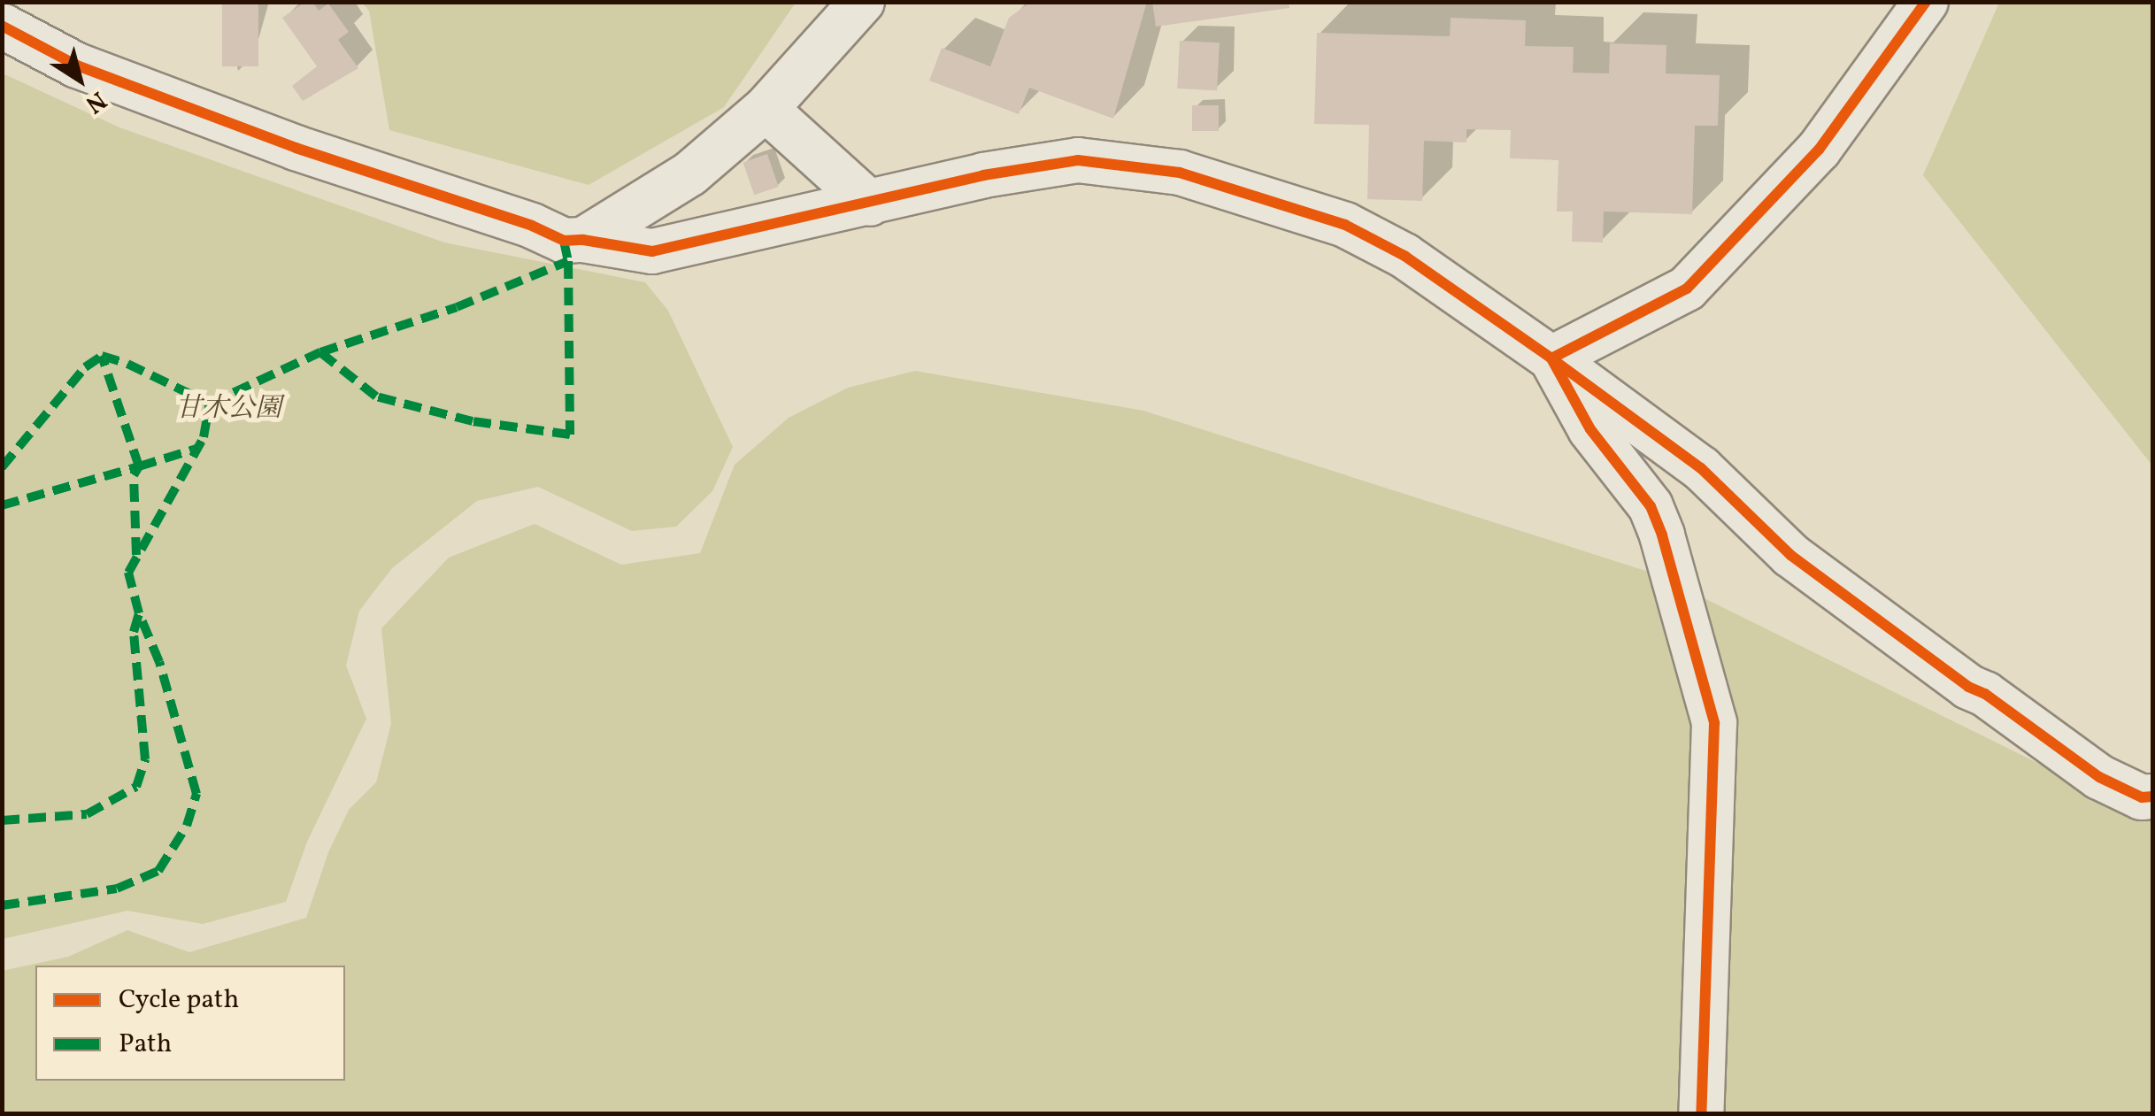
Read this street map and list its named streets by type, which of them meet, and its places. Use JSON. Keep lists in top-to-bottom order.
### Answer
{
  "parks": ["甘木公園"],
  "legend": ["Cycle path", "Path"],
  "north": "bottom right"
}
